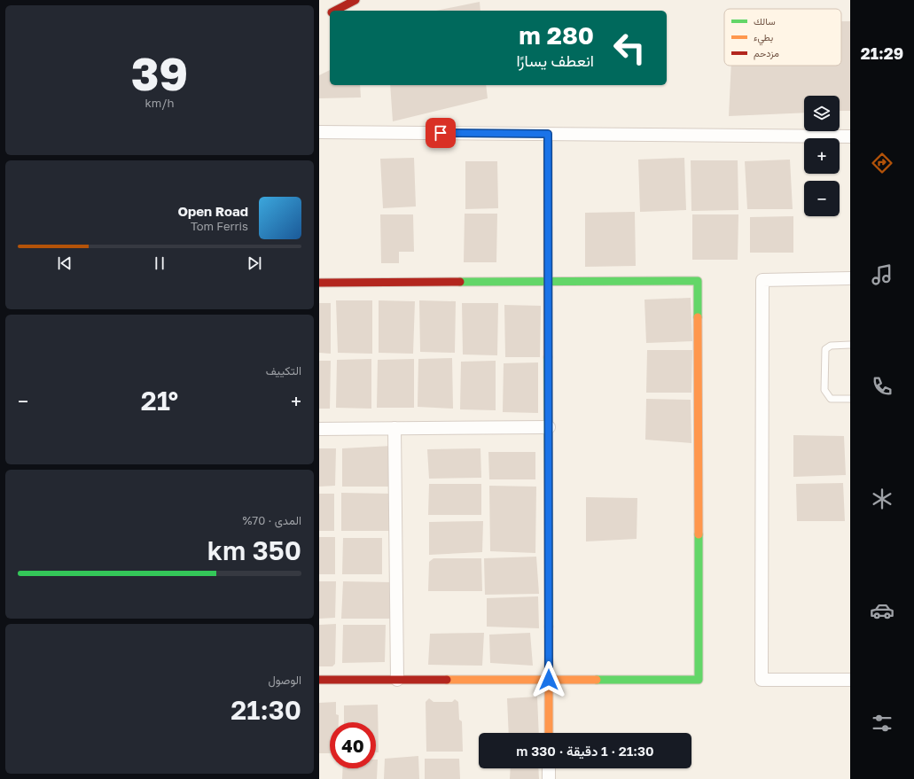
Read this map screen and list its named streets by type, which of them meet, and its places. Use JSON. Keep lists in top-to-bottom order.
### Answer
{
  "legend": ["سالك", "بطيء", "مزدحم"],
  "page": {
    "tabs": "21:29",
    "tile": [
      ["39", "km/h"],
      "التكييف",
      ["المدى · 70%", "350 km"],
      ["الوصول", "21:30"]
    ],
    "turn": ["280 m", "انعطف يسارًا"],
    "map_buttons": ["+", "−"],
    "song": ["Open Road", "Tom Ferris"],
    "heat": ["−", "21°", "+"],
    "limit": "40",
    "trip": "21:30 · 1 دقيقة · 330 m"
  }
}
